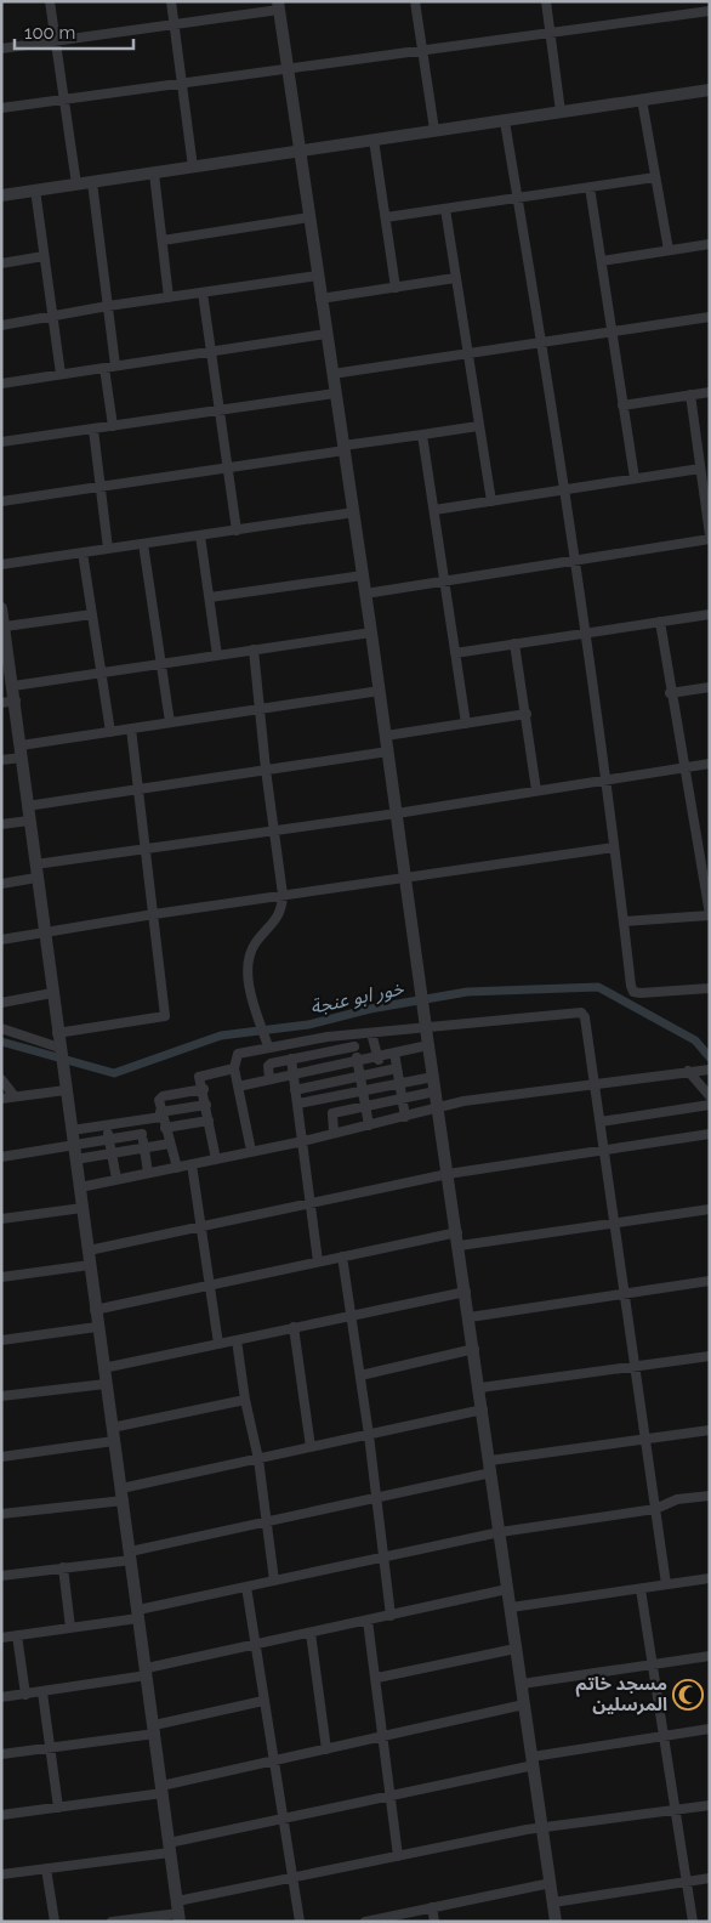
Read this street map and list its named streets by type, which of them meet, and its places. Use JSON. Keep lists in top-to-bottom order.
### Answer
{
  "water": ["خور ابو عنجة"],
  "places": {
    "mosque": ["مسجد خاتم المرسلين"]
  },
  "scale_bar": "100 m"
}
